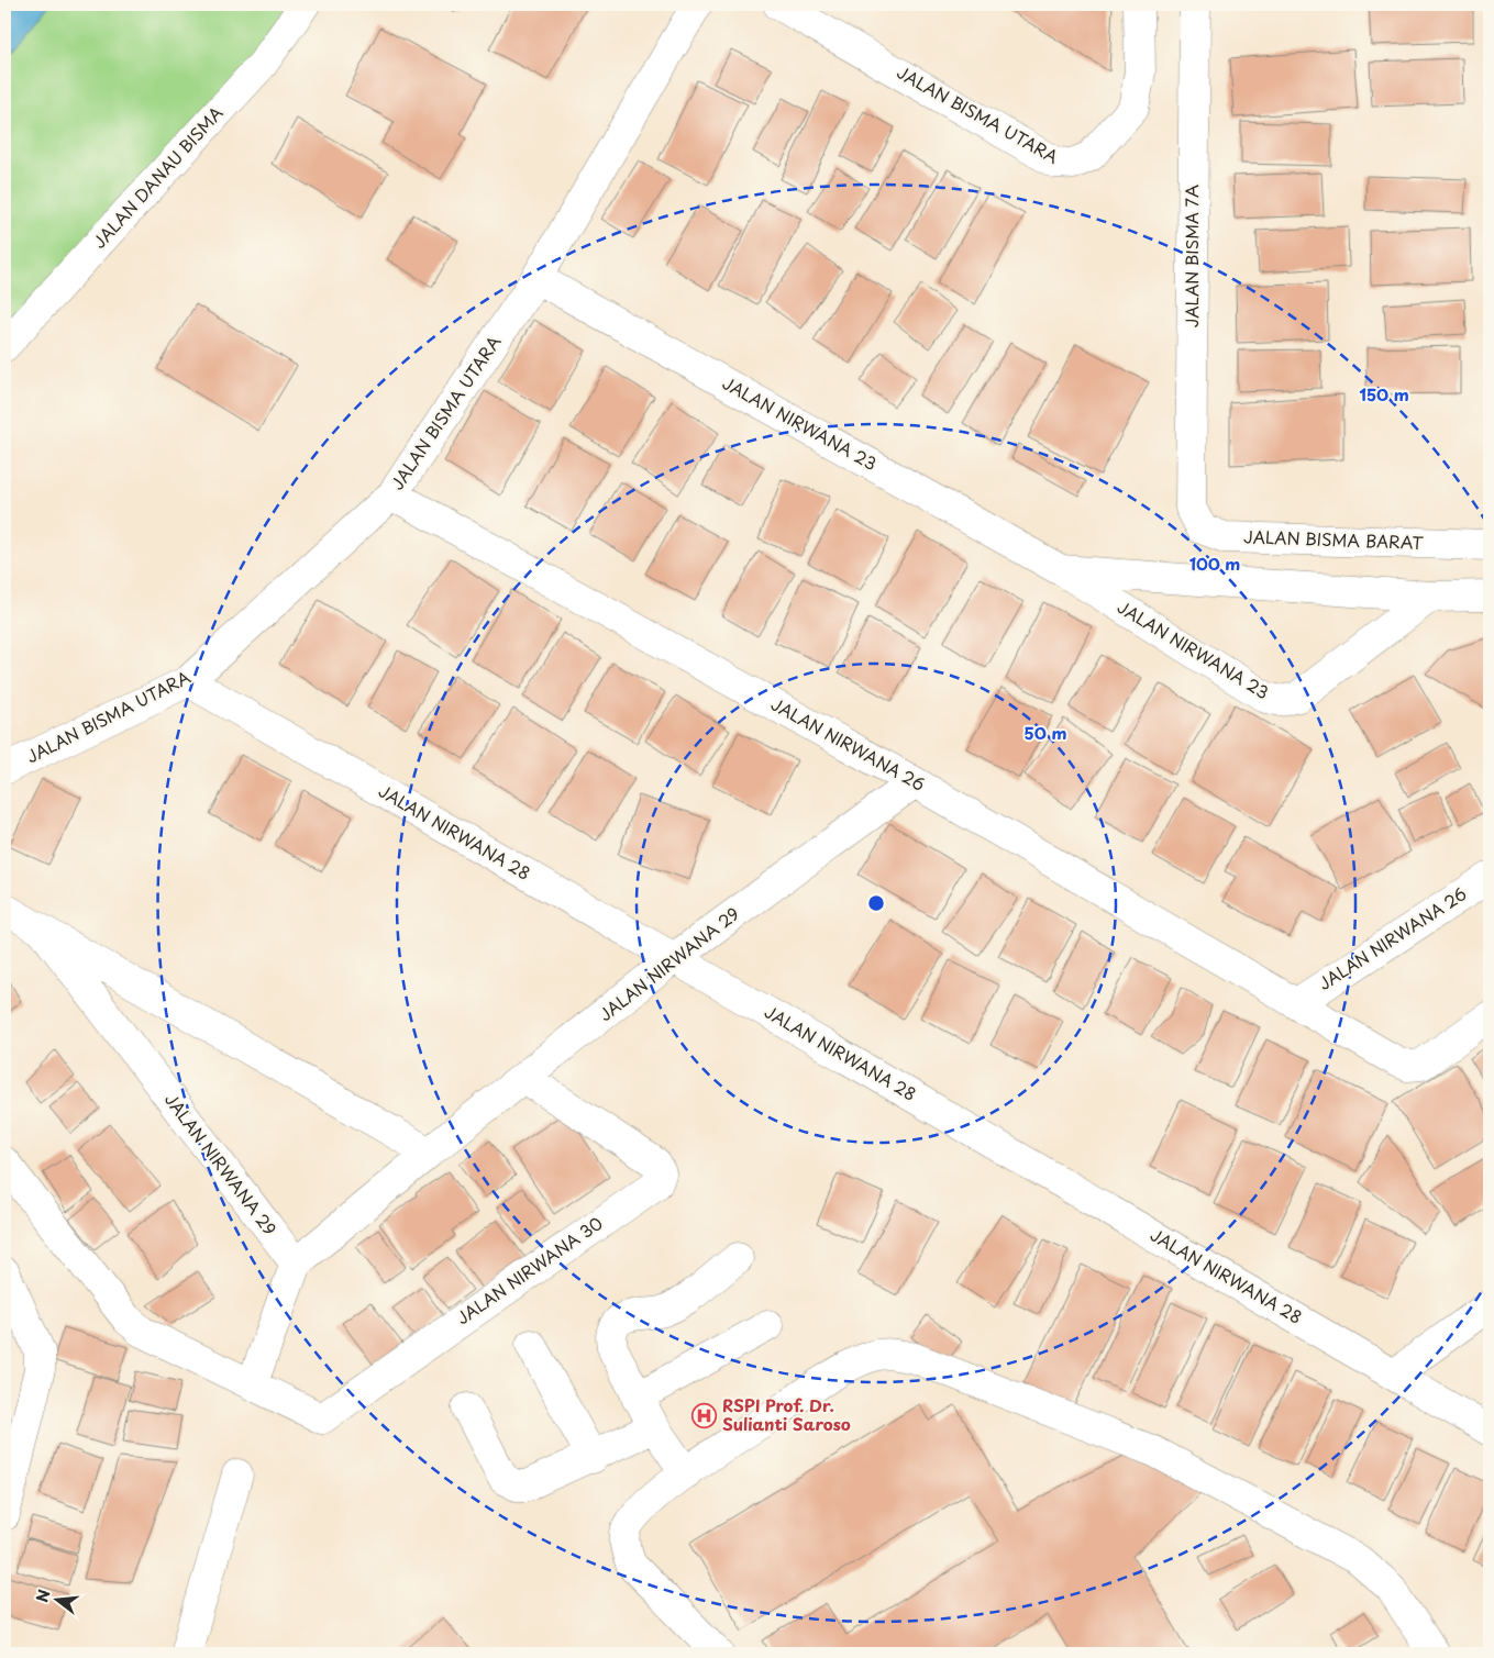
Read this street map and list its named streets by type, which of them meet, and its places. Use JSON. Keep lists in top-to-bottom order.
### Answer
{
  "streets": {
    "street": [
      "JALAN BISMA UTARA",
      "JALAN DANAU BISMA",
      "JALAN BISMA 7A",
      "JALAN NIRWANA 23",
      "JALAN BISMA BARAT",
      "JALAN NIRWANA 26",
      "JALAN NIRWANA 28",
      "JALAN NIRWANA 29",
      "JALAN NIRWANA 30"
    ]
  },
  "crossings": [
    ["JALAN BISMA UTARA", "JALAN NIRWANA 23"],
    ["JALAN BISMA UTARA", "JALAN NIRWANA 26"],
    ["JALAN BISMA UTARA", "JALAN NIRWANA 28"],
    ["JALAN BISMA 7A", "JALAN BISMA BARAT"],
    ["JALAN NIRWANA 26", "JALAN NIRWANA 29"],
    ["JALAN NIRWANA 28", "JALAN NIRWANA 29"],
    ["JALAN NIRWANA 29", "JALAN NIRWANA 30"]
  ],
  "places": {
    "hospital": ["RSPI Prof. Dr. Sulianti Saroso"]
  },
  "north": "left",
  "rings": ["150 m", "100 m", "50 m"]
}
